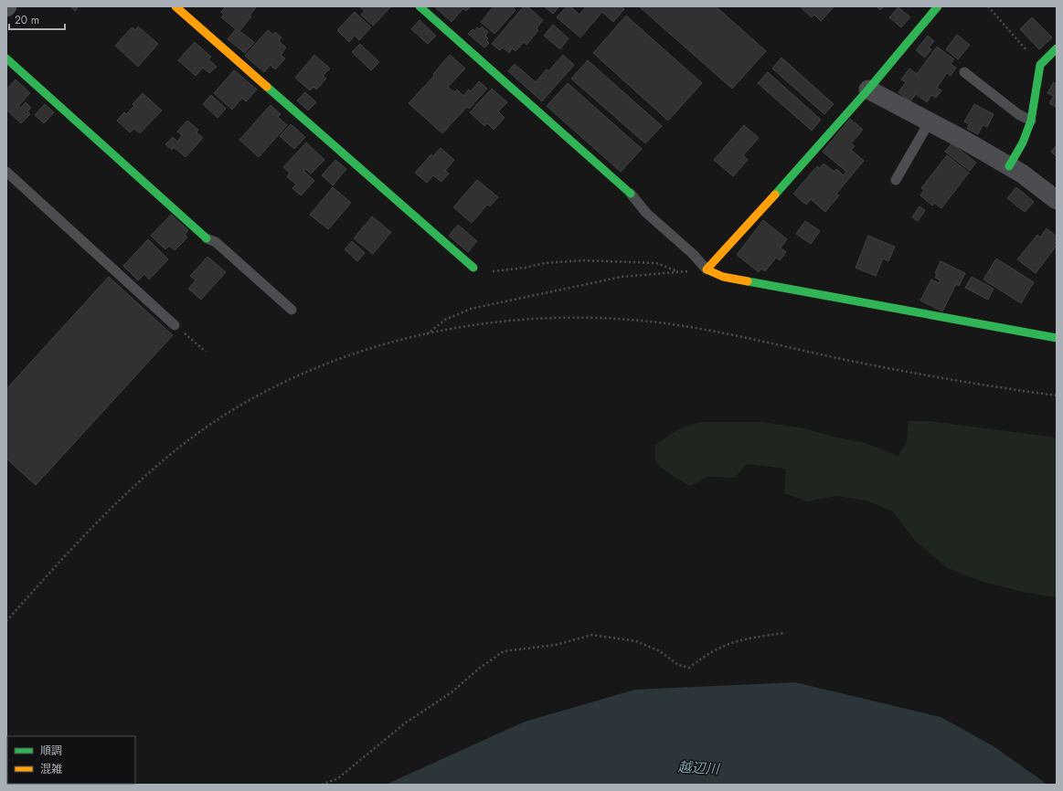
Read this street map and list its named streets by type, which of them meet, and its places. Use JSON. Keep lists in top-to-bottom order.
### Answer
{
  "water": ["越辺川"],
  "legend": ["順調", "混雑"],
  "scale_bar": "20 m"
}
